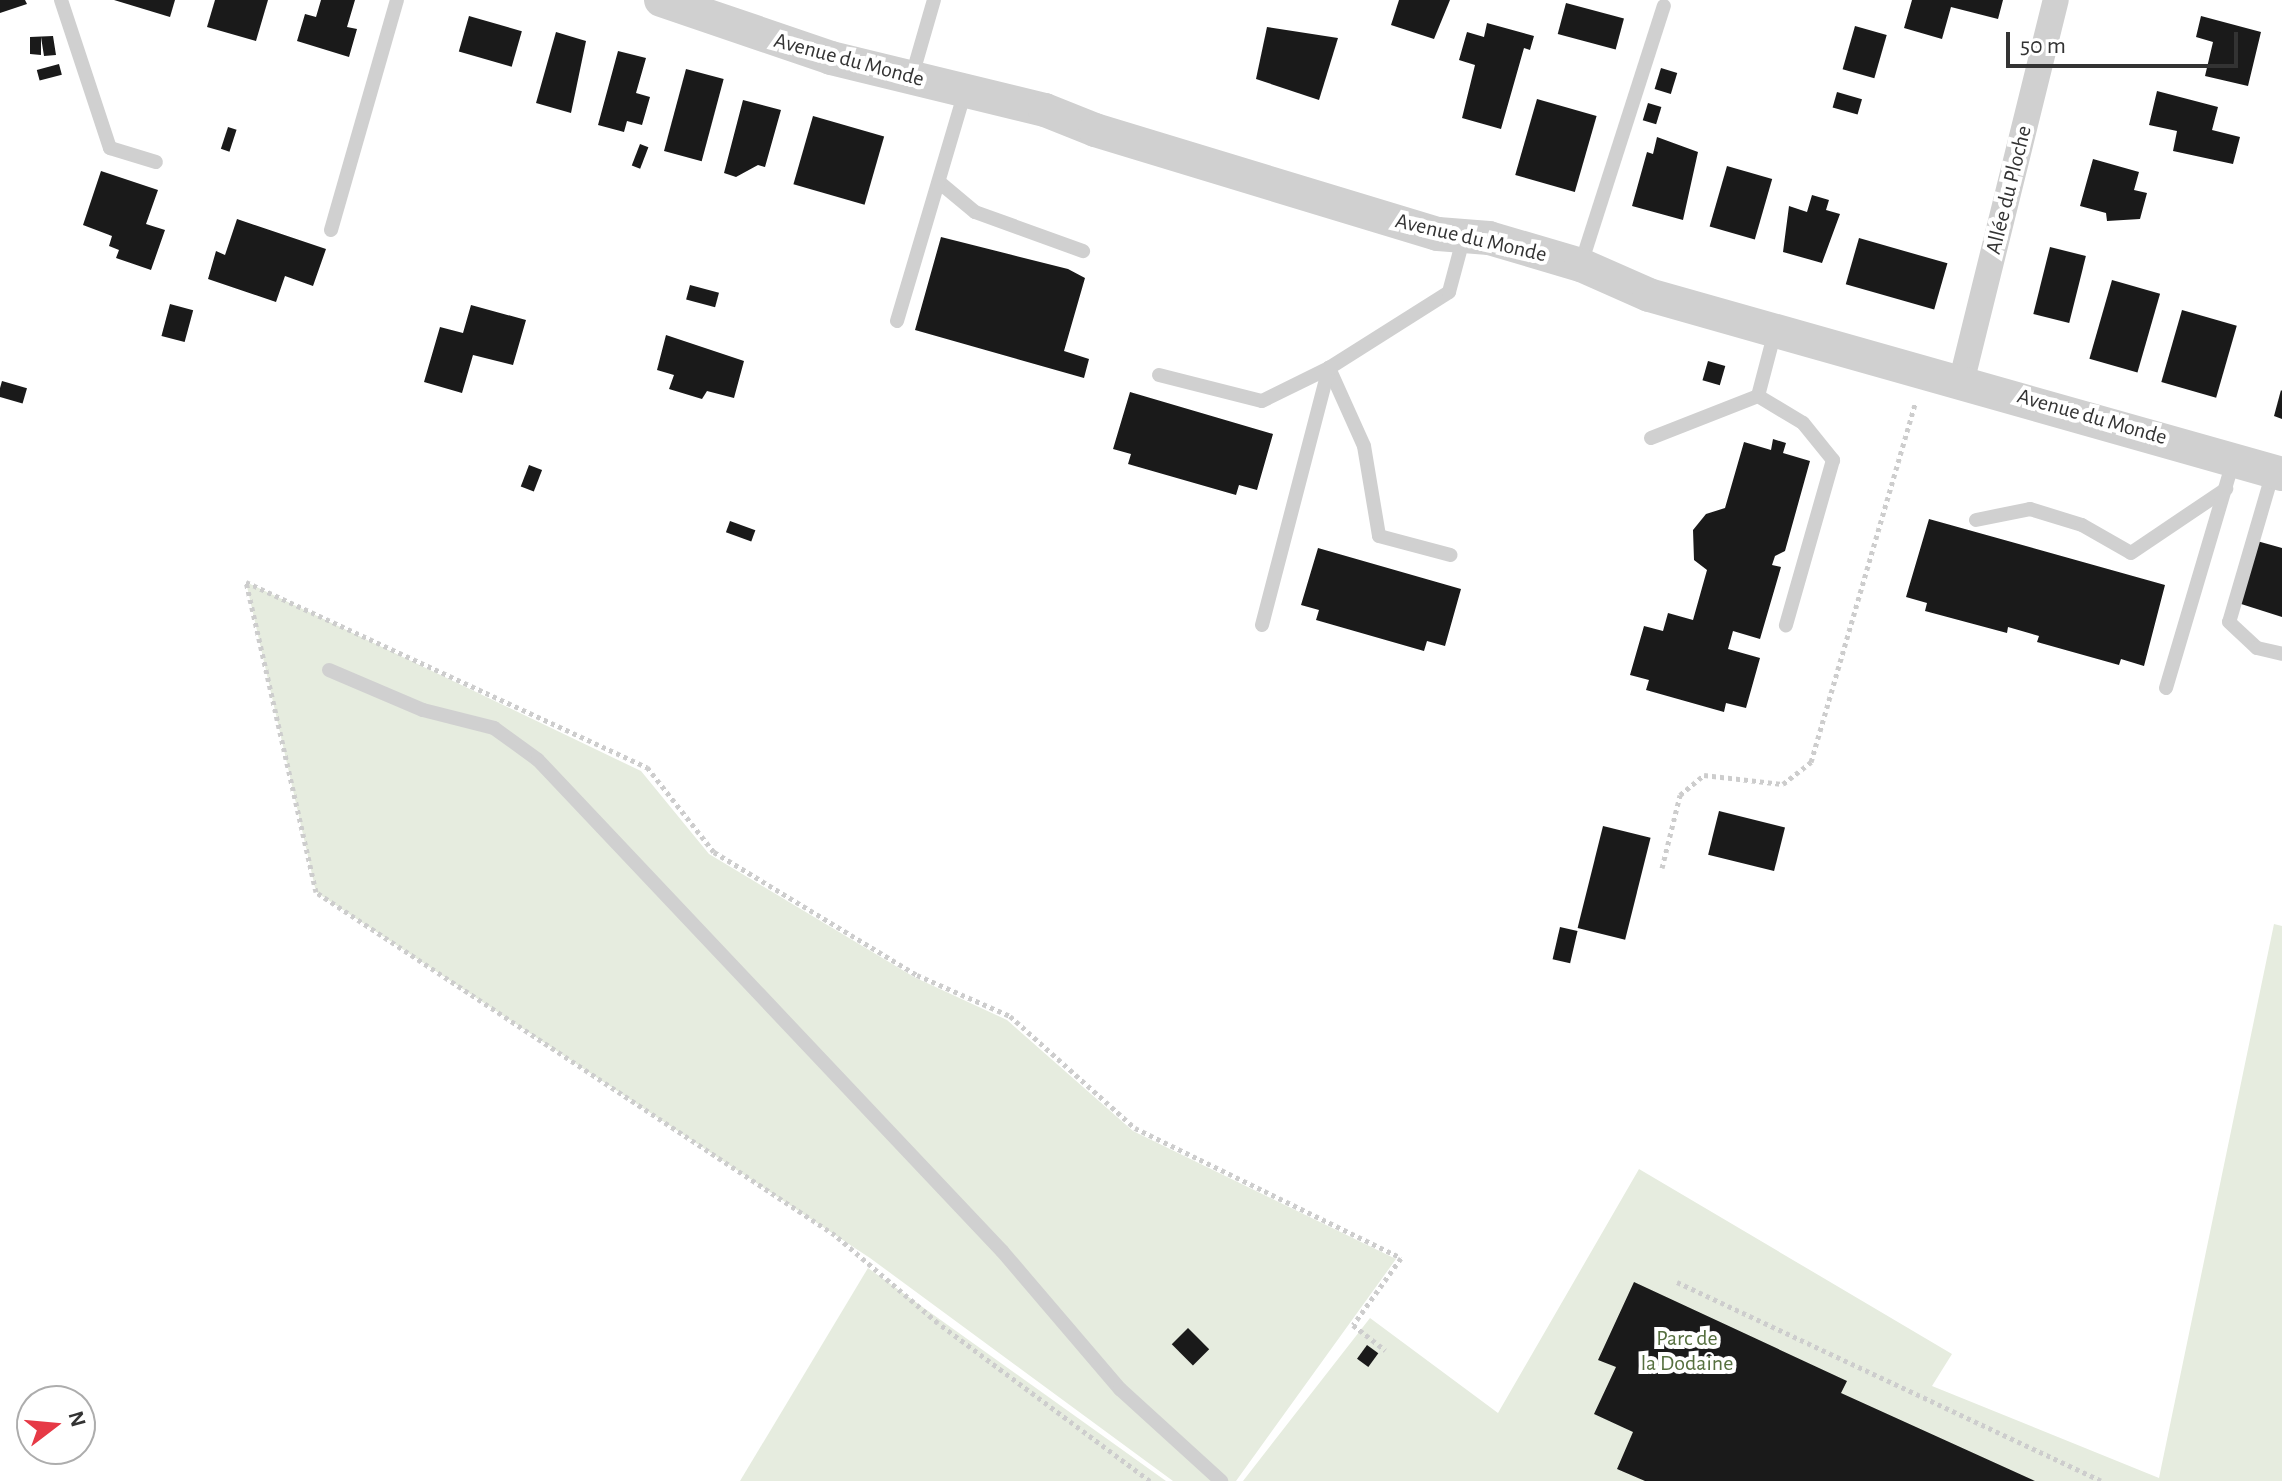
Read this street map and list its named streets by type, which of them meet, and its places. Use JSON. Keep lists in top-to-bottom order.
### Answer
{
  "streets": {
    "street": ["Avenue du Monde", "Allée du Ploche"]
  },
  "crossings": [
    ["Avenue du Monde", "Allée du Ploche"]
  ],
  "parks": ["Parc de la Dodaine"],
  "scale_bar": "50 m",
  "north": "right"
}
